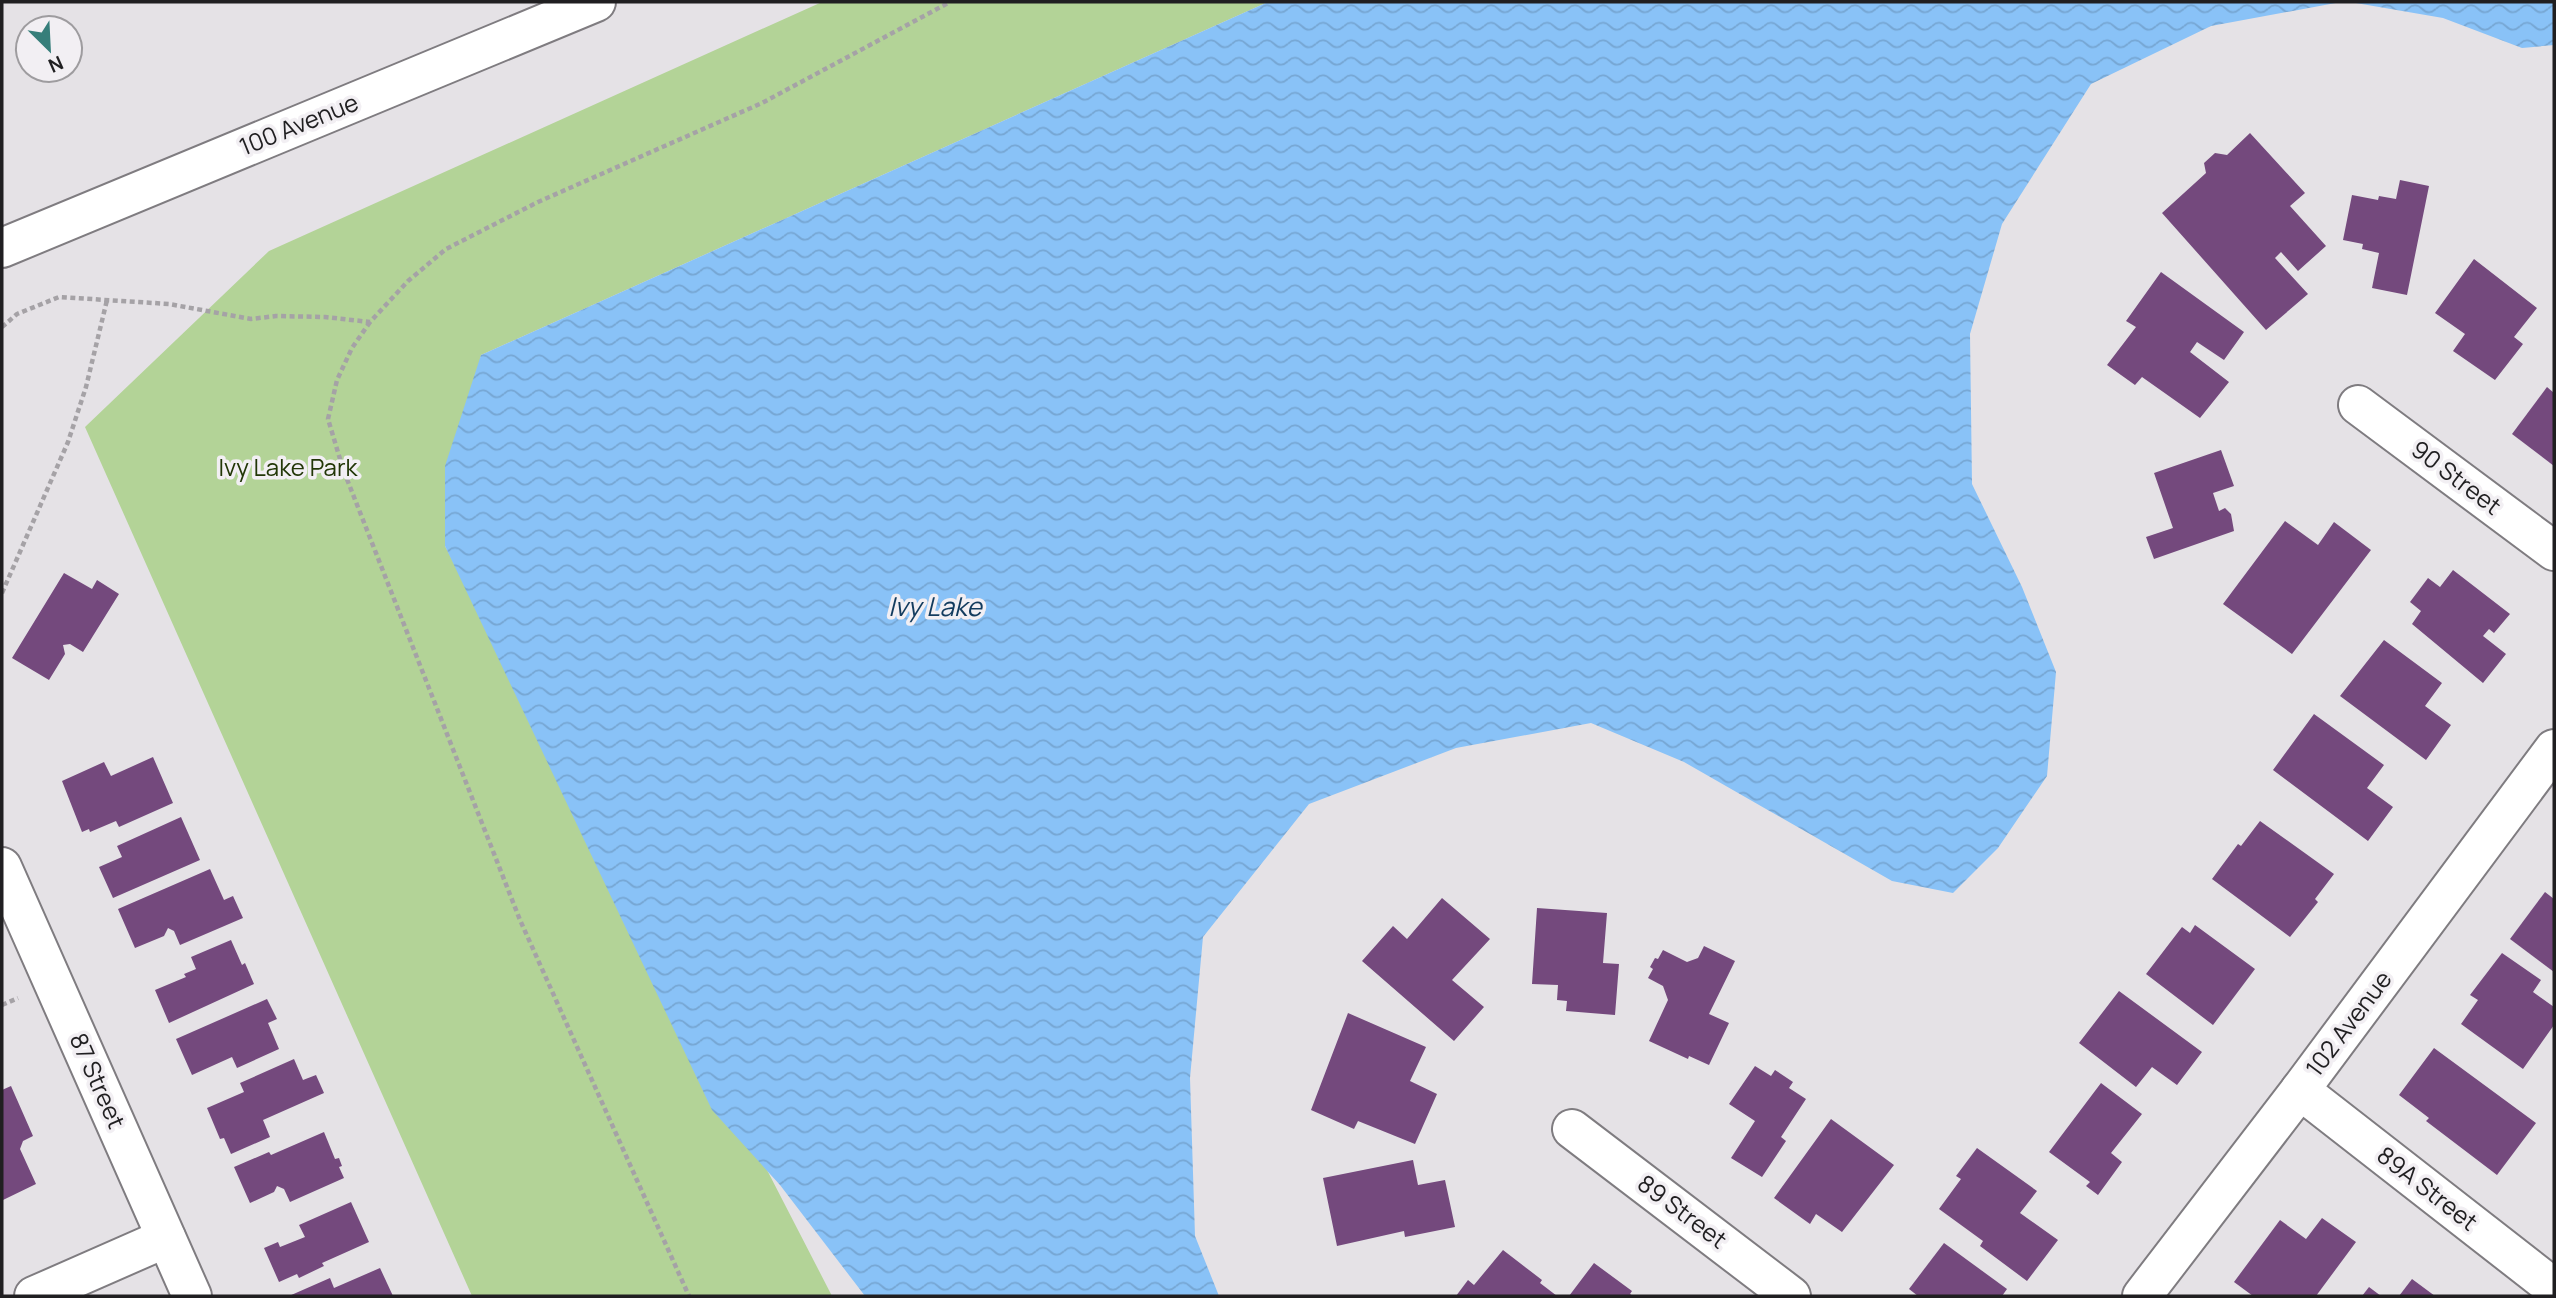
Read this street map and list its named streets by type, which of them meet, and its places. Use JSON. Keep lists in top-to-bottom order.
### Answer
{
  "streets": {
    "street": [
      "100 Avenue",
      "90 Street",
      "102 Avenue",
      "87 Street",
      "89A Street",
      "89 Street"
    ]
  },
  "crossings": [
    ["102 Avenue", "89A Street"]
  ],
  "water": ["Ivy Lake"],
  "parks": ["Ivy Lake Park"],
  "north": "bottom right"
}
